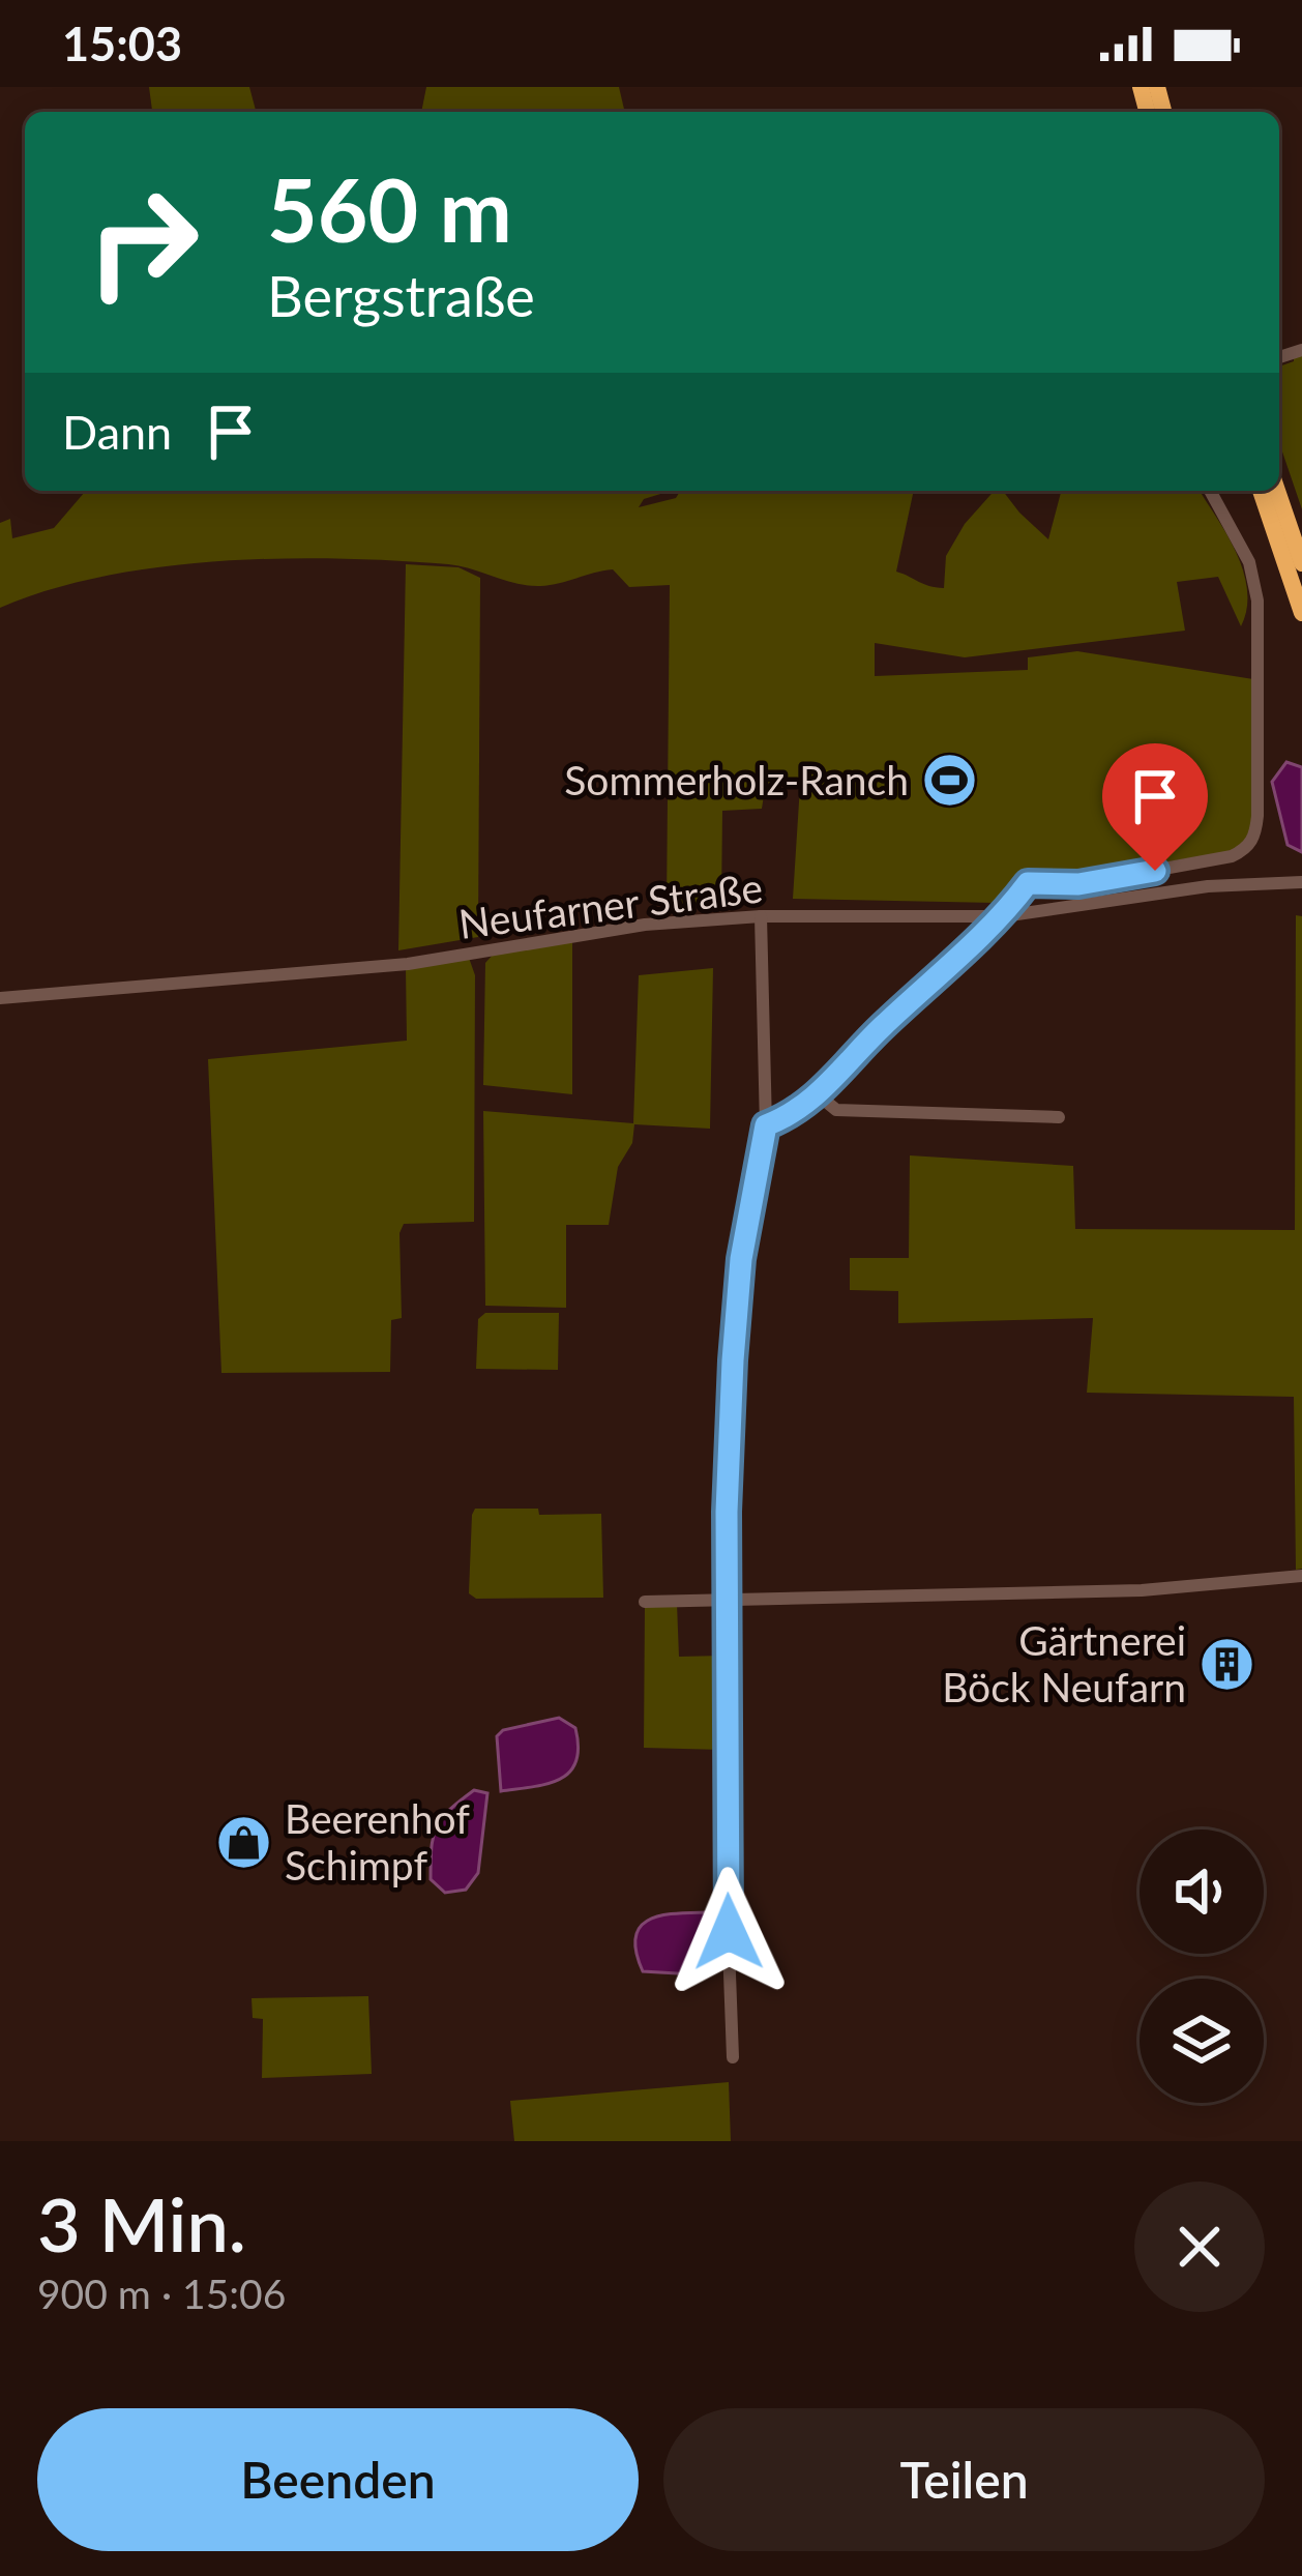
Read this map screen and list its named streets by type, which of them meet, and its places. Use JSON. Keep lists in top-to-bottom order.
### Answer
{
  "streets": {
    "street": ["Neufarner Straße"]
  },
  "places": {
    "sports": ["Sommerholz-Ranch"],
    "building": ["Gärtnerei Böck Neufarn"],
    "shop": ["Beerenhof Schimpf"]
  },
  "page": {
    "status": "15:03",
    "turn": ["560 m", "Bergstraße"],
    "then": "Dann",
    "heading": ["3 Min.", "900 m · 15:06"],
    "buttons": ["Beenden", "Teilen"]
  }
}
